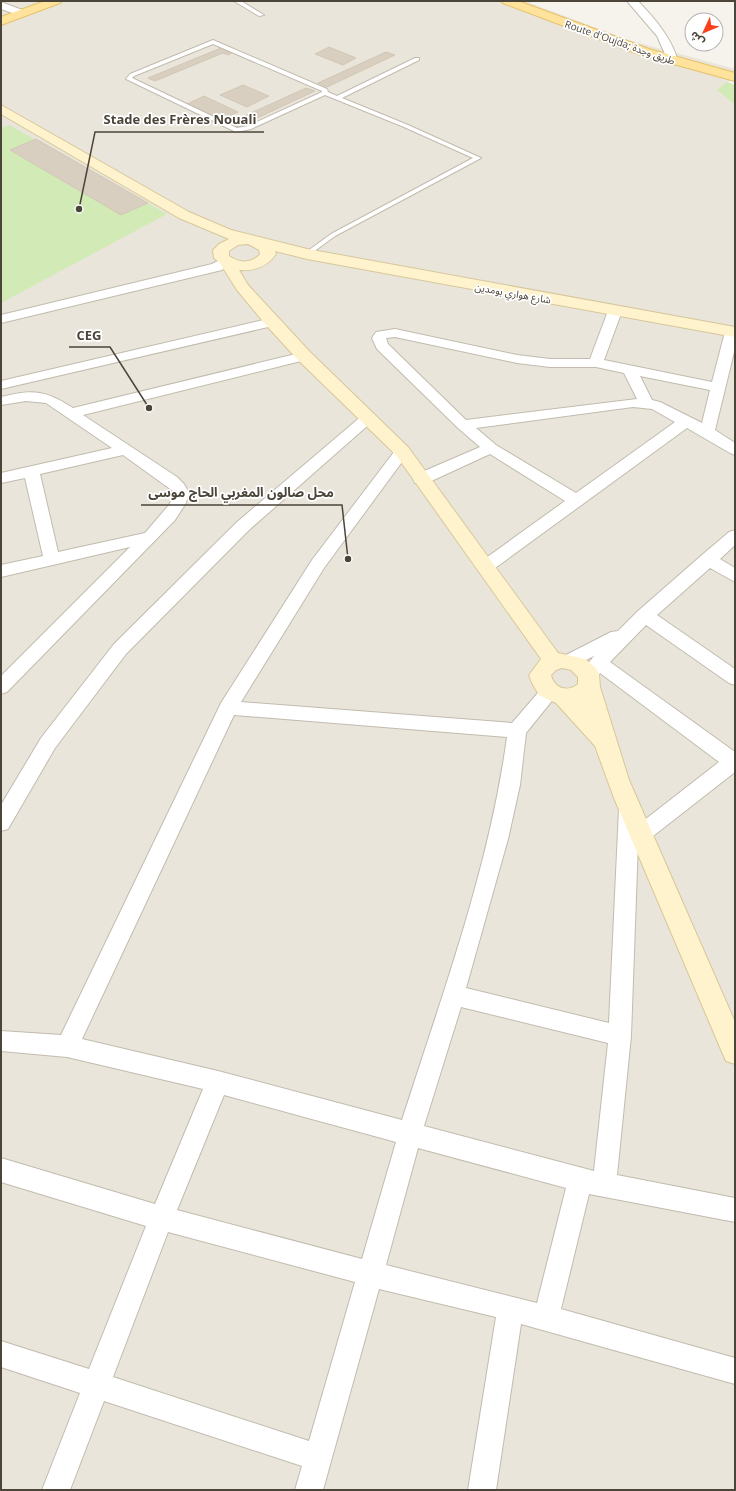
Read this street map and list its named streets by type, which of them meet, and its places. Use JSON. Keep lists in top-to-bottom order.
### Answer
{
  "streets": {
    "main road": ["Route d'Oujda; طريق وجدة"],
    "street": ["شارع هواري بومدين"]
  },
  "places": ["Stade des Frères Nouali", "CEG", "محل صالون المغربي الحاج موسى"],
  "north": "bottom left"
}
